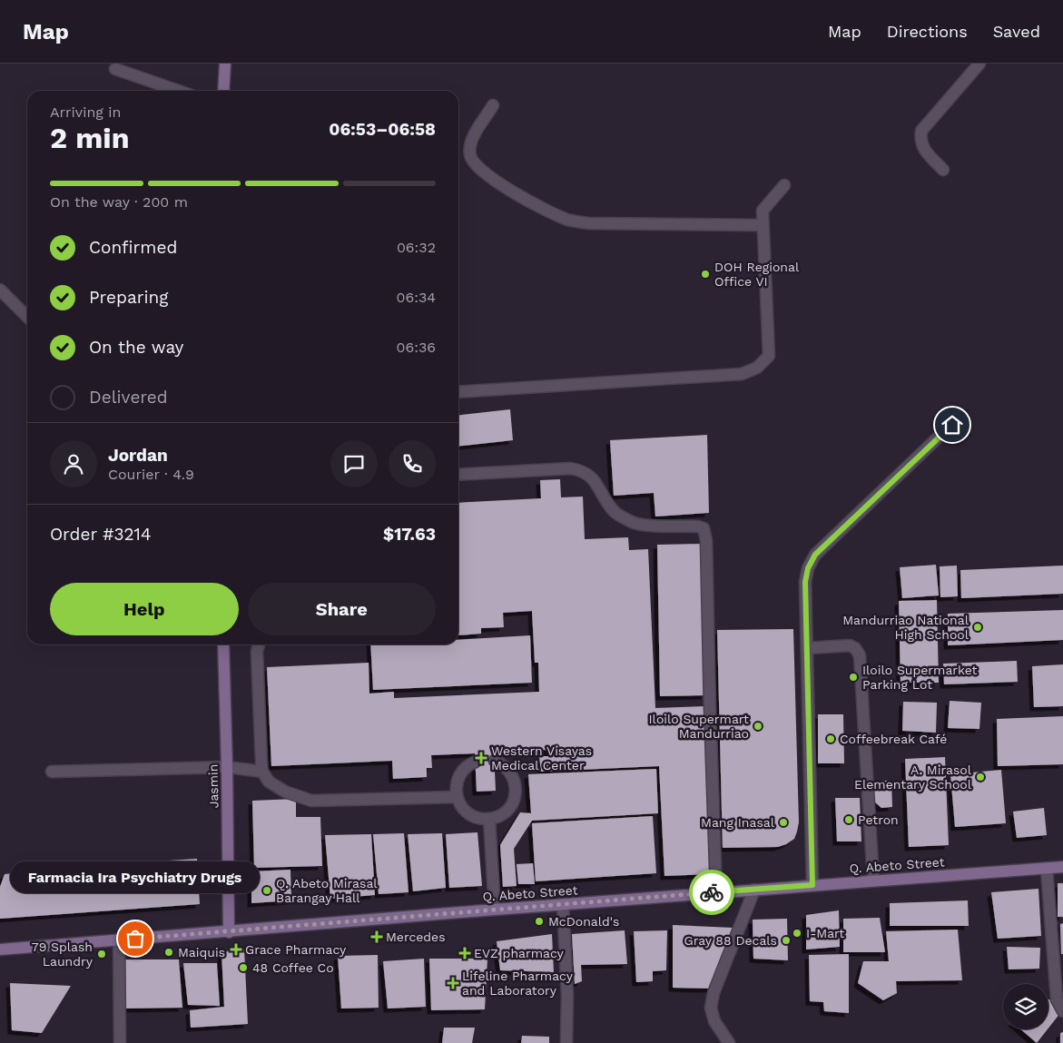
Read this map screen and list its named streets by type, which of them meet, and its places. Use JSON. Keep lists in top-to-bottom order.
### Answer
{
  "streets": {
    "main road": ["Jasmin", "Q. Abeto Street"]
  },
  "crossings": [
    ["Jasmin", "Q. Abeto Street"]
  ],
  "places": {
    "other": [
      "DOH Regional Office VI",
      "Mandurriao National High School",
      "Iloilo Supermarket Parking Lot",
      "Iloilo Supermart Mandurriao",
      "Coffeebreak Café",
      "A. Mirasol Elementary School",
      "Petron",
      "Mang Inasal",
      "Q. Abeto Mirasal Barangay Hall",
      "McDonald's",
      "I-Mart",
      "Farmacia Ira Psychiatry Drugs",
      "Gray 88 Decals",
      "Maiquis",
      "79 Splash Laundry",
      "48 Coffee Co"
    ],
    "health": [
      "Western Visayas Medical Center",
      "Mercedes",
      "Grace Pharmacy",
      "EVZ pharmacy",
      "Lifeline Pharmacy and Laboratory"
    ]
  },
  "page": {
    "header": "Map",
    "nav": ["Map", "Directions", "Saved"],
    "heading": ["2 min", "Arriving in", "06:53–06:58"],
    "panel": [
      "Jordan",
      "Courier · 4.9",
      "Order #3214",
      "$17.63"
    ],
    "bar": "On the way · 200 m",
    "list": [
      ["Confirmed", "06:32"],
      ["Preparing", "06:34"],
      ["On the way", "06:36"],
      "Delivered"
    ],
    "buttons": ["Help", "Share"],
    "bubble": "Farmacia Ira Psychiatry Drugs"
  }
}
